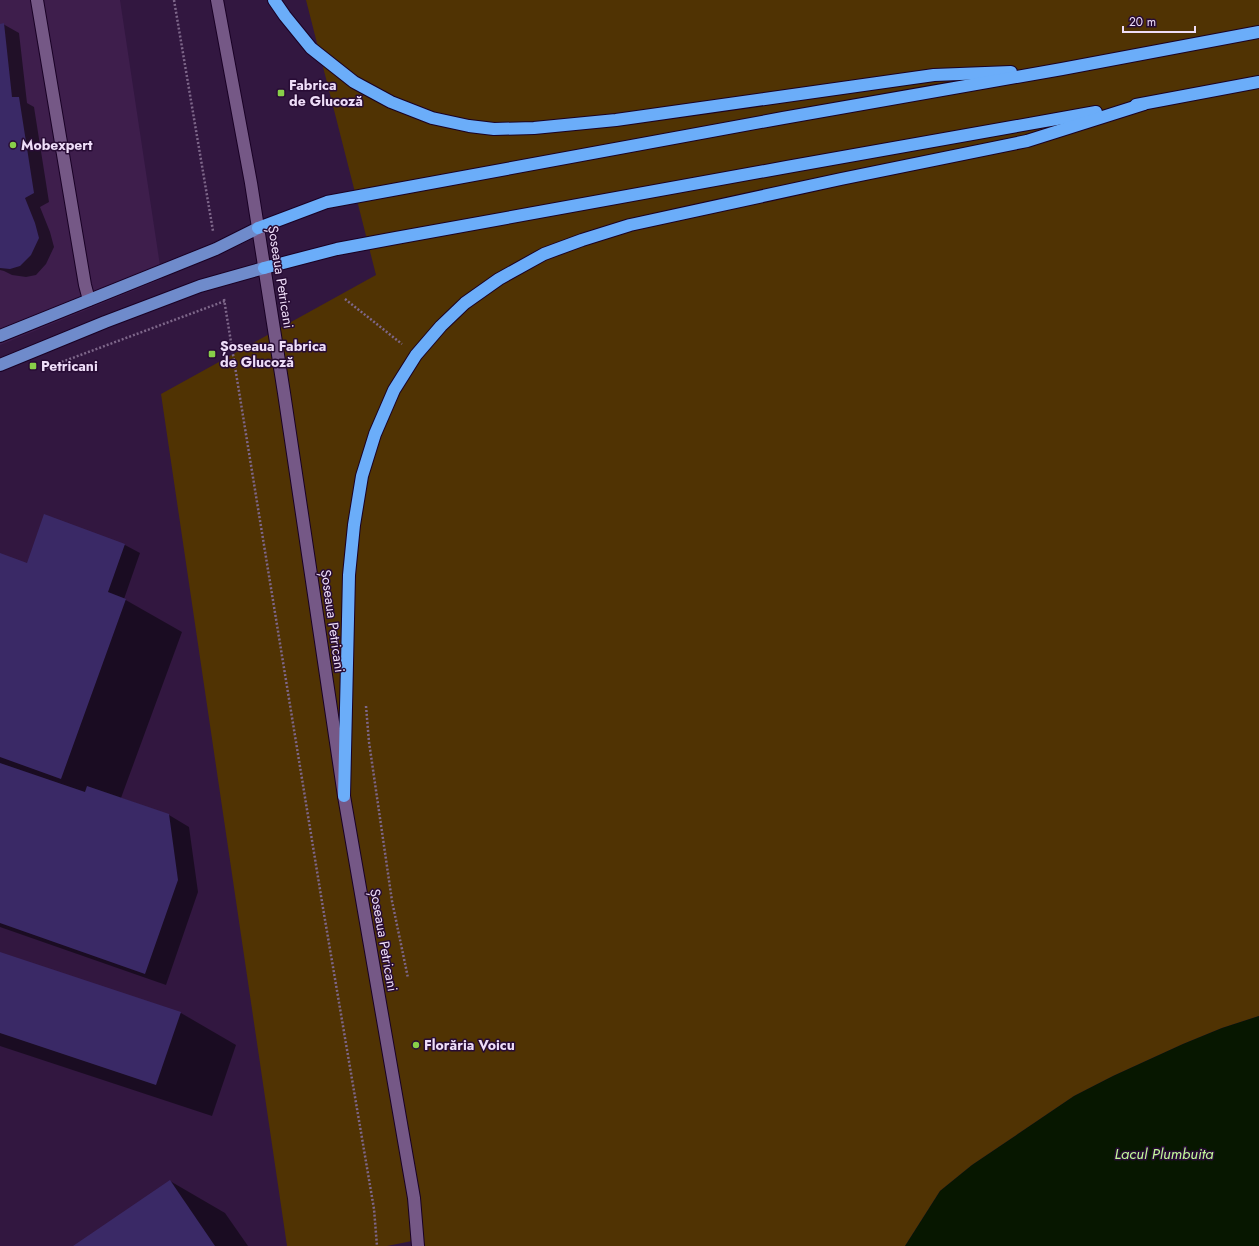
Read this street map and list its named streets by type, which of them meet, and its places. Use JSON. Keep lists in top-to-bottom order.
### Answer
{
  "streets": {
    "main road": ["Șoseaua Petricani"]
  },
  "water": ["Lacul Plumbuita"],
  "places": {
    "transit": ["Fabrica de Glucoză", "Șoseaua Fabrica de Glucoză", "Petricani"],
    "other": ["Mobexpert", "Florăria Voicu"]
  },
  "scale_bar": "20 m"
}
